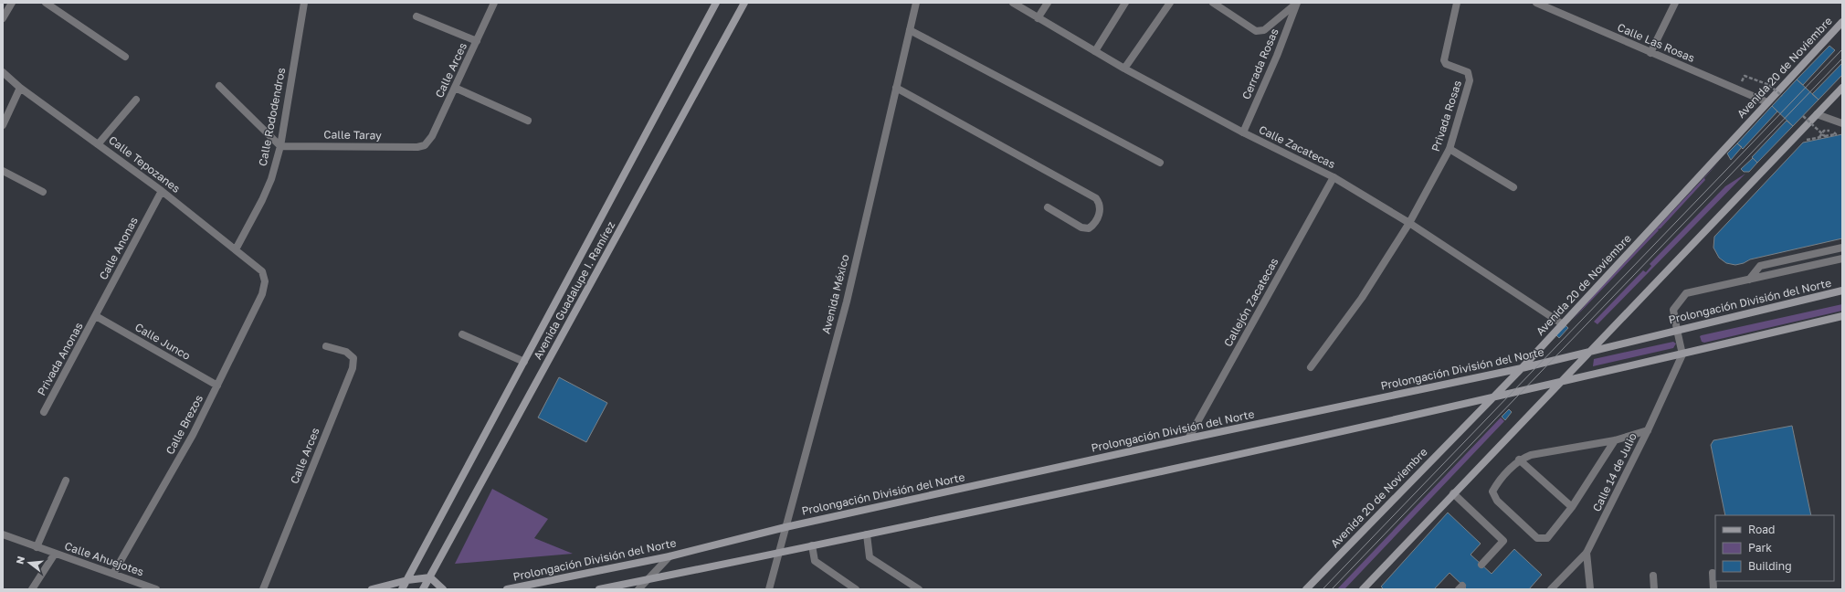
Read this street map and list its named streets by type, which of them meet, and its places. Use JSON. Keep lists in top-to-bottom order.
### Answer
{
  "streets": {
    "main road": ["Avenida 20 de Noviembre", "Avenida Guadalupe I. Ramírez", "Prolongación División del Norte"],
    "street": [
      "Calle Las Rosas",
      "Cerrada Rosas",
      "Calle Arces",
      "Privada Rosas",
      "Calle Rododendros",
      "Calle Taray",
      "Calle Zacatecas",
      "Calle Tepozanes",
      "Calle Anonas",
      "Avenida México",
      "Callejón Zacatecas",
      "Calle Junco",
      "Privada Anonas",
      "Calle Brezos",
      "Calle 14 de Julio",
      "Calle Ahuejotes"
    ]
  },
  "crossings": [
    ["Calle Las Rosas", "Avenida 20 de Noviembre"],
    ["Cerrada Rosas", "Calle Zacatecas"],
    ["Avenida 20 de Noviembre", "Calle Zacatecas"],
    ["Avenida 20 de Noviembre", "Prolongación División del Norte"],
    ["Calle Arces", "Calle Taray"],
    ["Privada Rosas", "Calle Zacatecas"],
    ["Calle Rododendros", "Calle Taray"],
    ["Calle Rododendros", "Calle Tepozanes"],
    ["Calle Zacatecas", "Callejón Zacatecas"],
    ["Calle Tepozanes", "Calle Anonas"],
    ["Calle Tepozanes", "Calle Brezos"],
    ["Calle Anonas", "Calle Junco"],
    ["Calle Anonas", "Privada Anonas"],
    ["Avenida México", "Prolongación División del Norte"],
    ["Prolongación División del Norte", "Callejón Zacatecas"],
    ["Calle Junco", "Privada Anonas"],
    ["Calle Junco", "Calle Brezos"],
    ["Calle Brezos", "Calle Ahuejotes"]
  ],
  "legend": ["Road", "Park", "Building"],
  "north": "left"
}
